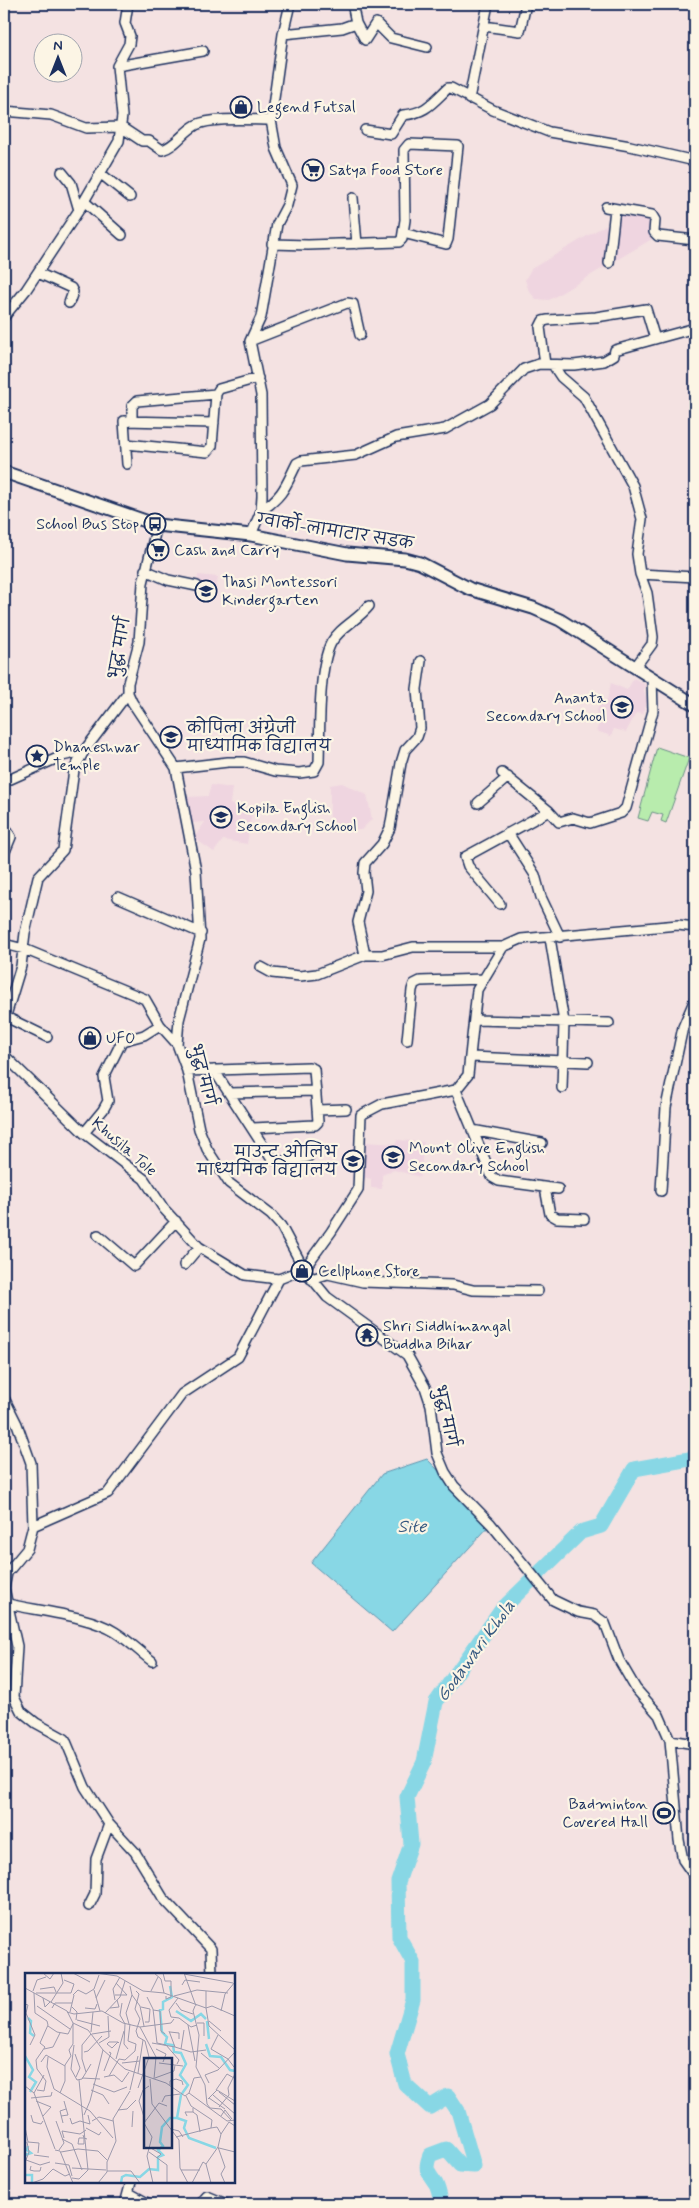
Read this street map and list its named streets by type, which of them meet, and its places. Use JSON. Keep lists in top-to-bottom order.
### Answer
{
  "streets": {
    "main road": ["ग्वार्को-लामाटार सडक"],
    "street": ["भुद्ध मार्ग", "Khusila Tole"]
  },
  "crossings": [
    ["ग्वार्को-लामाटार सडक", "भुद्ध मार्ग"]
  ],
  "water": ["Site", "Godawari Khola"],
  "places": {
    "shop": ["Legend Futsal", "UFO", "Cellphone Store"],
    "supermarket": ["Satya Food Store", "Cash and Carry"],
    "bus stop": ["School Bus Stop"],
    "school or university": [
      "Thasi Montessori Kindergarten",
      "Ananta Secondary School",
      "कोपिला अंग्रेजी माध्यामिक विद्यालय",
      "Kopila English Secondary School",
      "Mount Olive English Secondary School",
      "माउन्ट ओलिभ माध्यमिक विद्यालय"
    ],
    "place": ["Dhaneshwar Temple"],
    "temple": ["Shri Siddhimangal Buddha Bihar"],
    "sports": ["Badminton Covered Hall"]
  },
  "north": "top"
}
